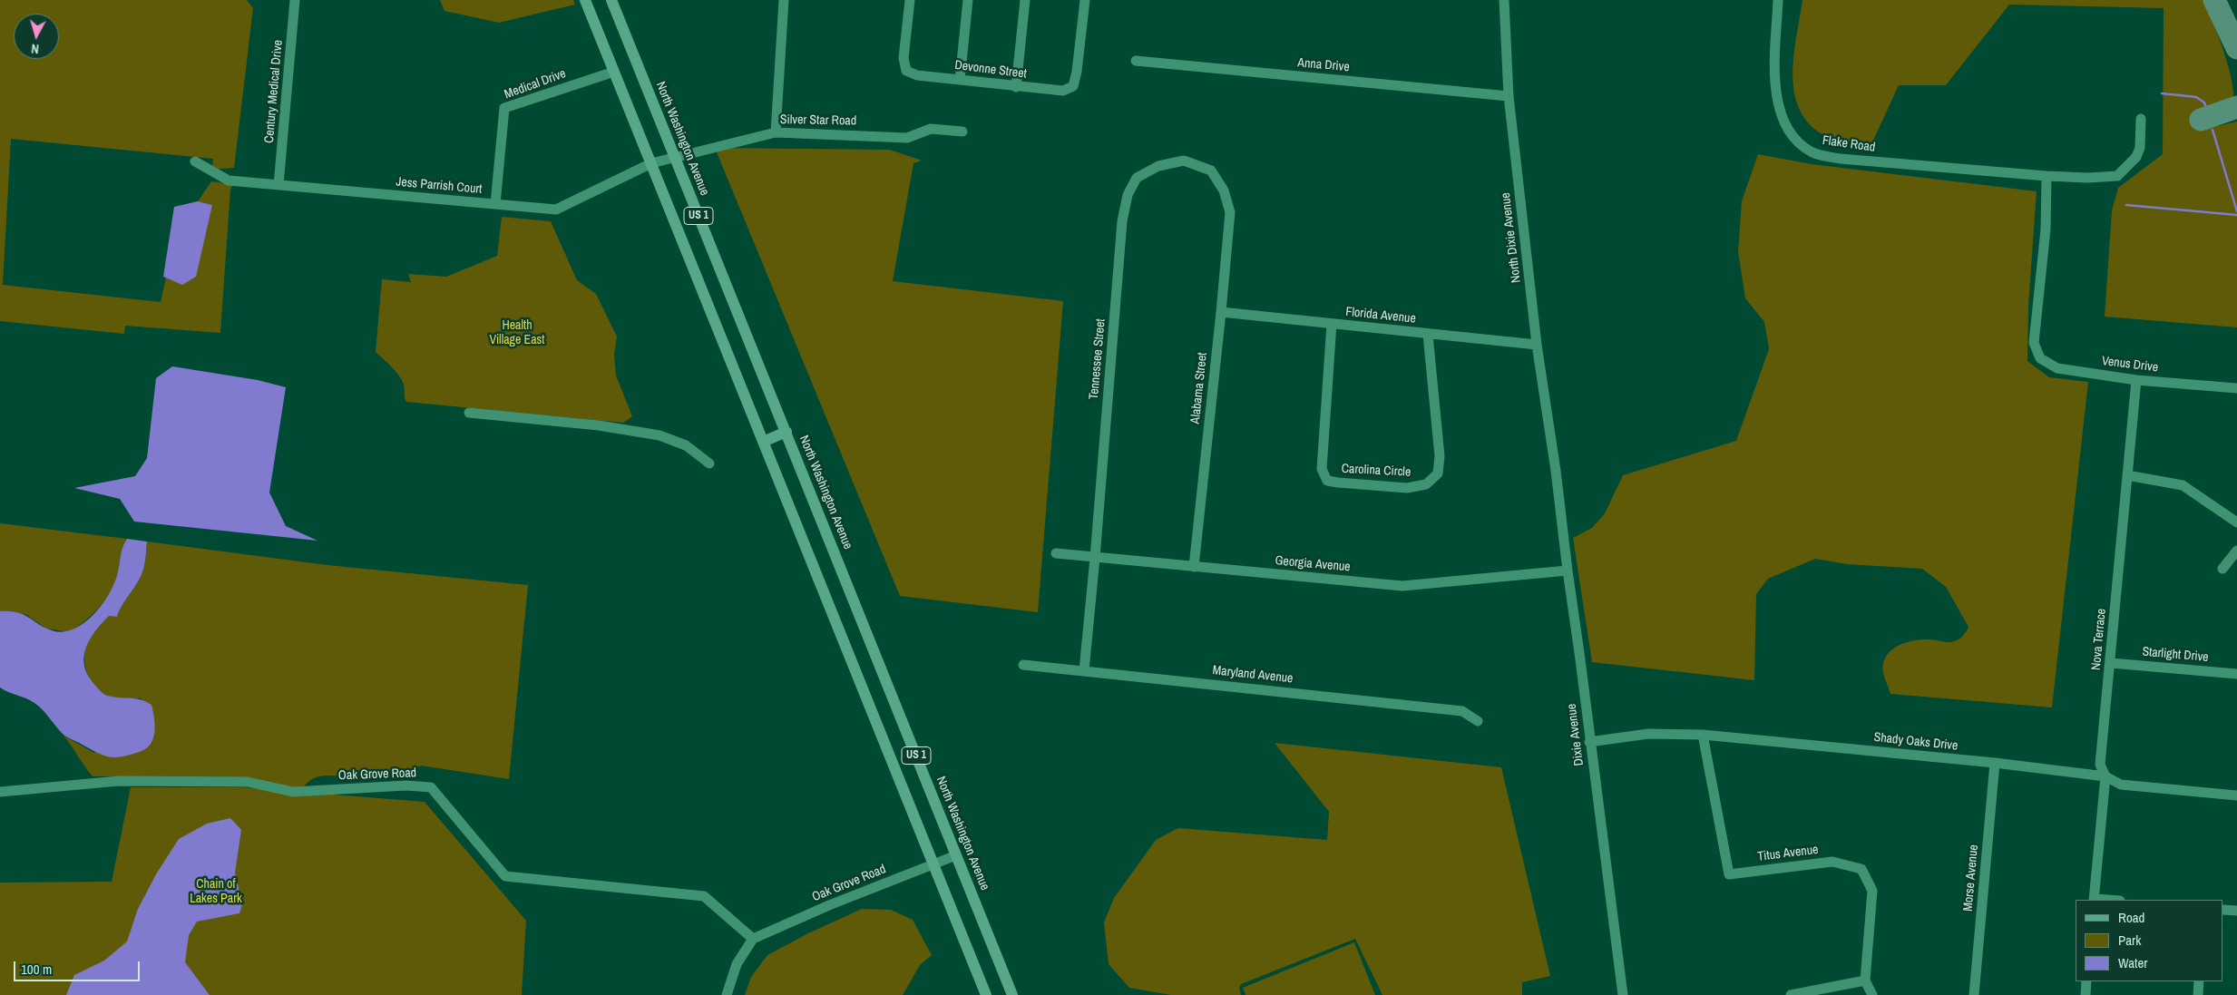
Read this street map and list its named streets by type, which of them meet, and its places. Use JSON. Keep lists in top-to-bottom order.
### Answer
{
  "streets": {
    "main road": ["North Washington Avenue", "US 1"],
    "street": [
      "Anna Drive",
      "Devonne Street",
      "Medical Drive",
      "Century Medical Drive",
      "Silver Star Road",
      "Flake Road",
      "Jess Parrish Court",
      "North Dixie Avenue",
      "Florida Avenue",
      "Tennessee Street",
      "Venus Drive",
      "Alabama Street",
      "Carolina Circle",
      "Georgia Avenue",
      "Nova Terrace",
      "Starlight Drive",
      "Maryland Avenue",
      "Dixie Avenue",
      "Shady Oaks Drive",
      "Oak Grove Road",
      "Titus Avenue",
      "Morse Avenue"
    ]
  },
  "crossings": [
    ["Anna Drive", "North Dixie Avenue"],
    ["Medical Drive", "Jess Parrish Court"],
    ["Medical Drive", "US 1"],
    ["Century Medical Drive", "Jess Parrish Court"],
    ["Silver Star Road", "North Washington Avenue"],
    ["Silver Star Road", "Jess Parrish Court"],
    ["North Washington Avenue", "Jess Parrish Court"],
    ["North Washington Avenue", "Oak Grove Road"],
    ["Flake Road", "Venus Drive"],
    ["Jess Parrish Court", "US 1"],
    ["US 1", "Oak Grove Road"],
    ["North Dixie Avenue", "Florida Avenue"],
    ["North Dixie Avenue", "Dixie Avenue"],
    ["Florida Avenue", "Alabama Street"],
    ["Florida Avenue", "Carolina Circle"],
    ["Tennessee Street", "Alabama Street"],
    ["Tennessee Street", "Georgia Avenue"],
    ["Tennessee Street", "Maryland Avenue"],
    ["Venus Drive", "Nova Terrace"],
    ["Alabama Street", "Georgia Avenue"],
    ["Georgia Avenue", "Dixie Avenue"],
    ["Nova Terrace", "Starlight Drive"],
    ["Nova Terrace", "Shady Oaks Drive"],
    ["Dixie Avenue", "Shady Oaks Drive"],
    ["Shady Oaks Drive", "Titus Avenue"],
    ["Shady Oaks Drive", "Morse Avenue"]
  ],
  "parks": ["Health Village East", "Chain of Lakes Park"],
  "legend": ["Road", "Park", "Water"],
  "scale_bar": "100 m",
  "north": "bottom"
}
